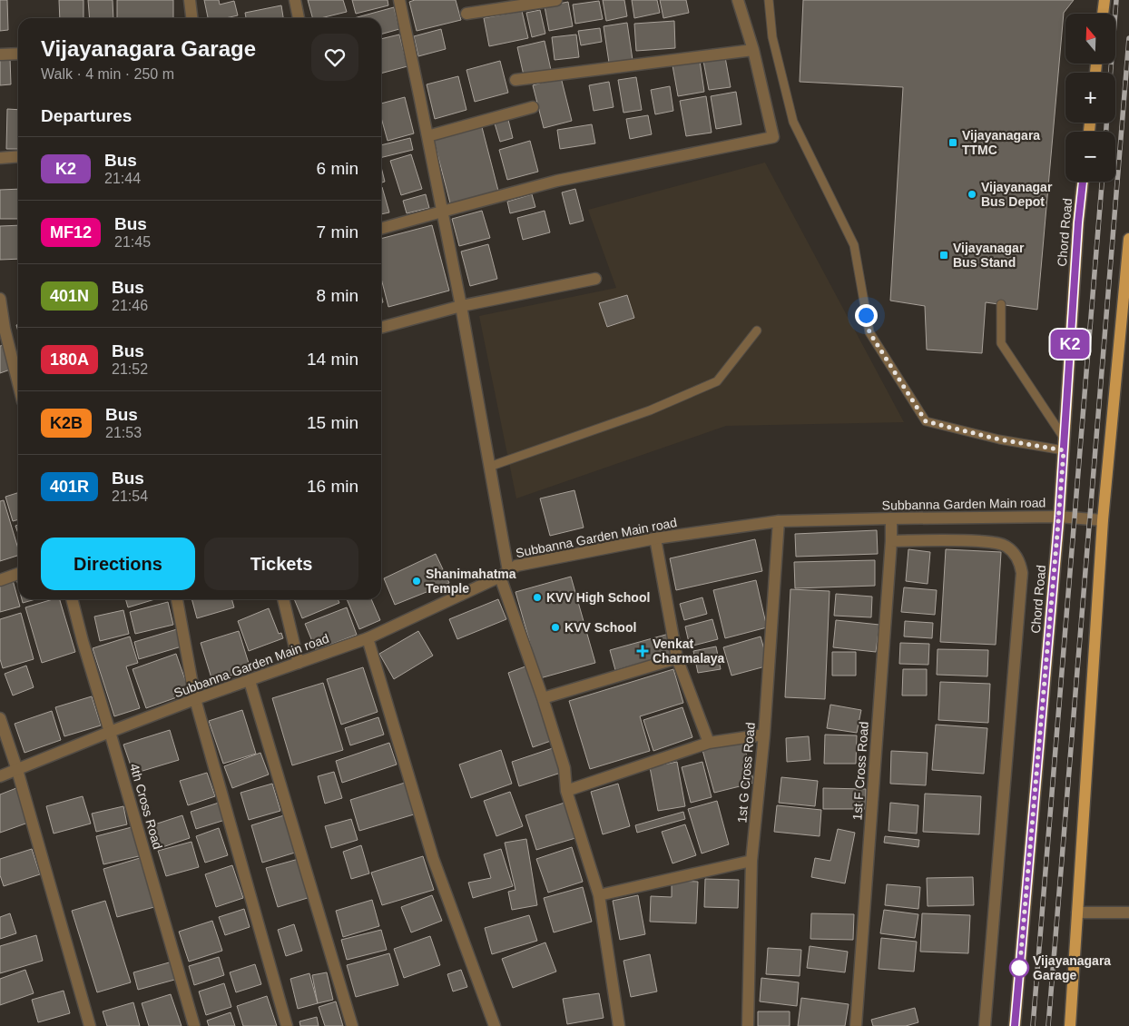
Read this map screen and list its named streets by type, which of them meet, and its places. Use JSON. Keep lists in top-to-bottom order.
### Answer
{
  "streets": {
    "main road": ["Chord Road"],
    "street": [
      "Subbanna Garden Main road",
      "1st F Cross Road",
      "1st G Cross Road",
      "4th Cross Road"
    ]
  },
  "crossings": [
    ["Chord Road", "Subbanna Garden Main road"],
    ["Subbanna Garden Main road", "1st F Cross Road"],
    ["Subbanna Garden Main road", "1st G Cross Road"],
    ["Subbanna Garden Main road", "4th Cross Road"]
  ],
  "places": {
    "transit": ["Vijayanagara TTMC", "Vijayanagar Bus Stand"],
    "other": [
      "Vijayanagar Bus Depot",
      "Shanimahatma Temple",
      "KVV High School",
      "KVV School",
      "Vijayanagara Garage"
    ],
    "health": ["Venkat Charmalaya"]
  },
  "lines": ["bus line K2"],
  "north": "top",
  "page": {
    "on_map": "K2",
    "map_buttons": ["+", "−"],
    "heading": [
      ["Vijayanagara Garage", "Walk · 4 min · 250 m"],
      "Departures"
    ],
    "list": [
      {
        "mark": "K2",
        "name": "Bus",
        "note": "21:44",
        "value": "6 min"
      },
      {
        "mark": "MF12",
        "name": "Bus",
        "note": "21:45",
        "value": "7 min"
      },
      {
        "mark": "401N",
        "name": "Bus",
        "note": "21:46",
        "value": "8 min"
      },
      {
        "mark": "180A",
        "name": "Bus",
        "note": "21:52",
        "value": "14 min"
      },
      {
        "mark": "K2B",
        "name": "Bus",
        "note": "21:53",
        "value": "15 min"
      },
      {
        "mark": "401R",
        "name": "Bus",
        "note": "21:54",
        "value": "16 min"
      }
    ],
    "buttons": ["Directions", "Tickets"]
  }
}
